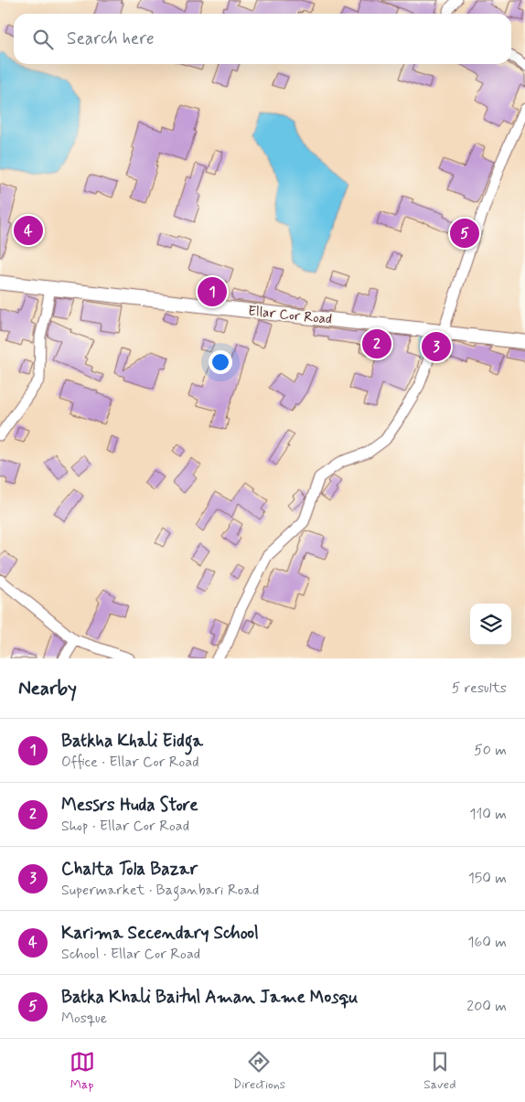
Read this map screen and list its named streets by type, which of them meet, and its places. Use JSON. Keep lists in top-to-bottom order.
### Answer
{
  "streets": {
    "main road": ["Ellar Cor Road"]
  },
  "page": {
    "search": "Search here",
    "pins": [
      "4",
      "5",
      "1",
      "2",
      "3"
    ],
    "heading": ["Nearby", "5 results"],
    "list": [
      {
        "mark": "1",
        "name": "Batkha Khali Eidga",
        "note": "Office · Ellar Cor Road",
        "value": "50 m"
      },
      {
        "mark": "2",
        "name": "Messrs Huda Store",
        "note": "Shop · Ellar Cor Road",
        "value": "110 m"
      },
      {
        "mark": "3",
        "name": "Chalta Tola Bazar",
        "note": "Supermarket · Baganbari Road",
        "value": "150 m"
      },
      {
        "mark": "4",
        "name": "Karima Secendary School",
        "note": "School · Ellar Cor Road",
        "value": "160 m"
      },
      {
        "mark": "5",
        "name": "Batka Khali Baitul Aman Jame Mosqu",
        "note": "Mosque",
        "value": "200 m"
      }
    ],
    "nav": ["Map", "Directions", "Saved"]
  }
}
